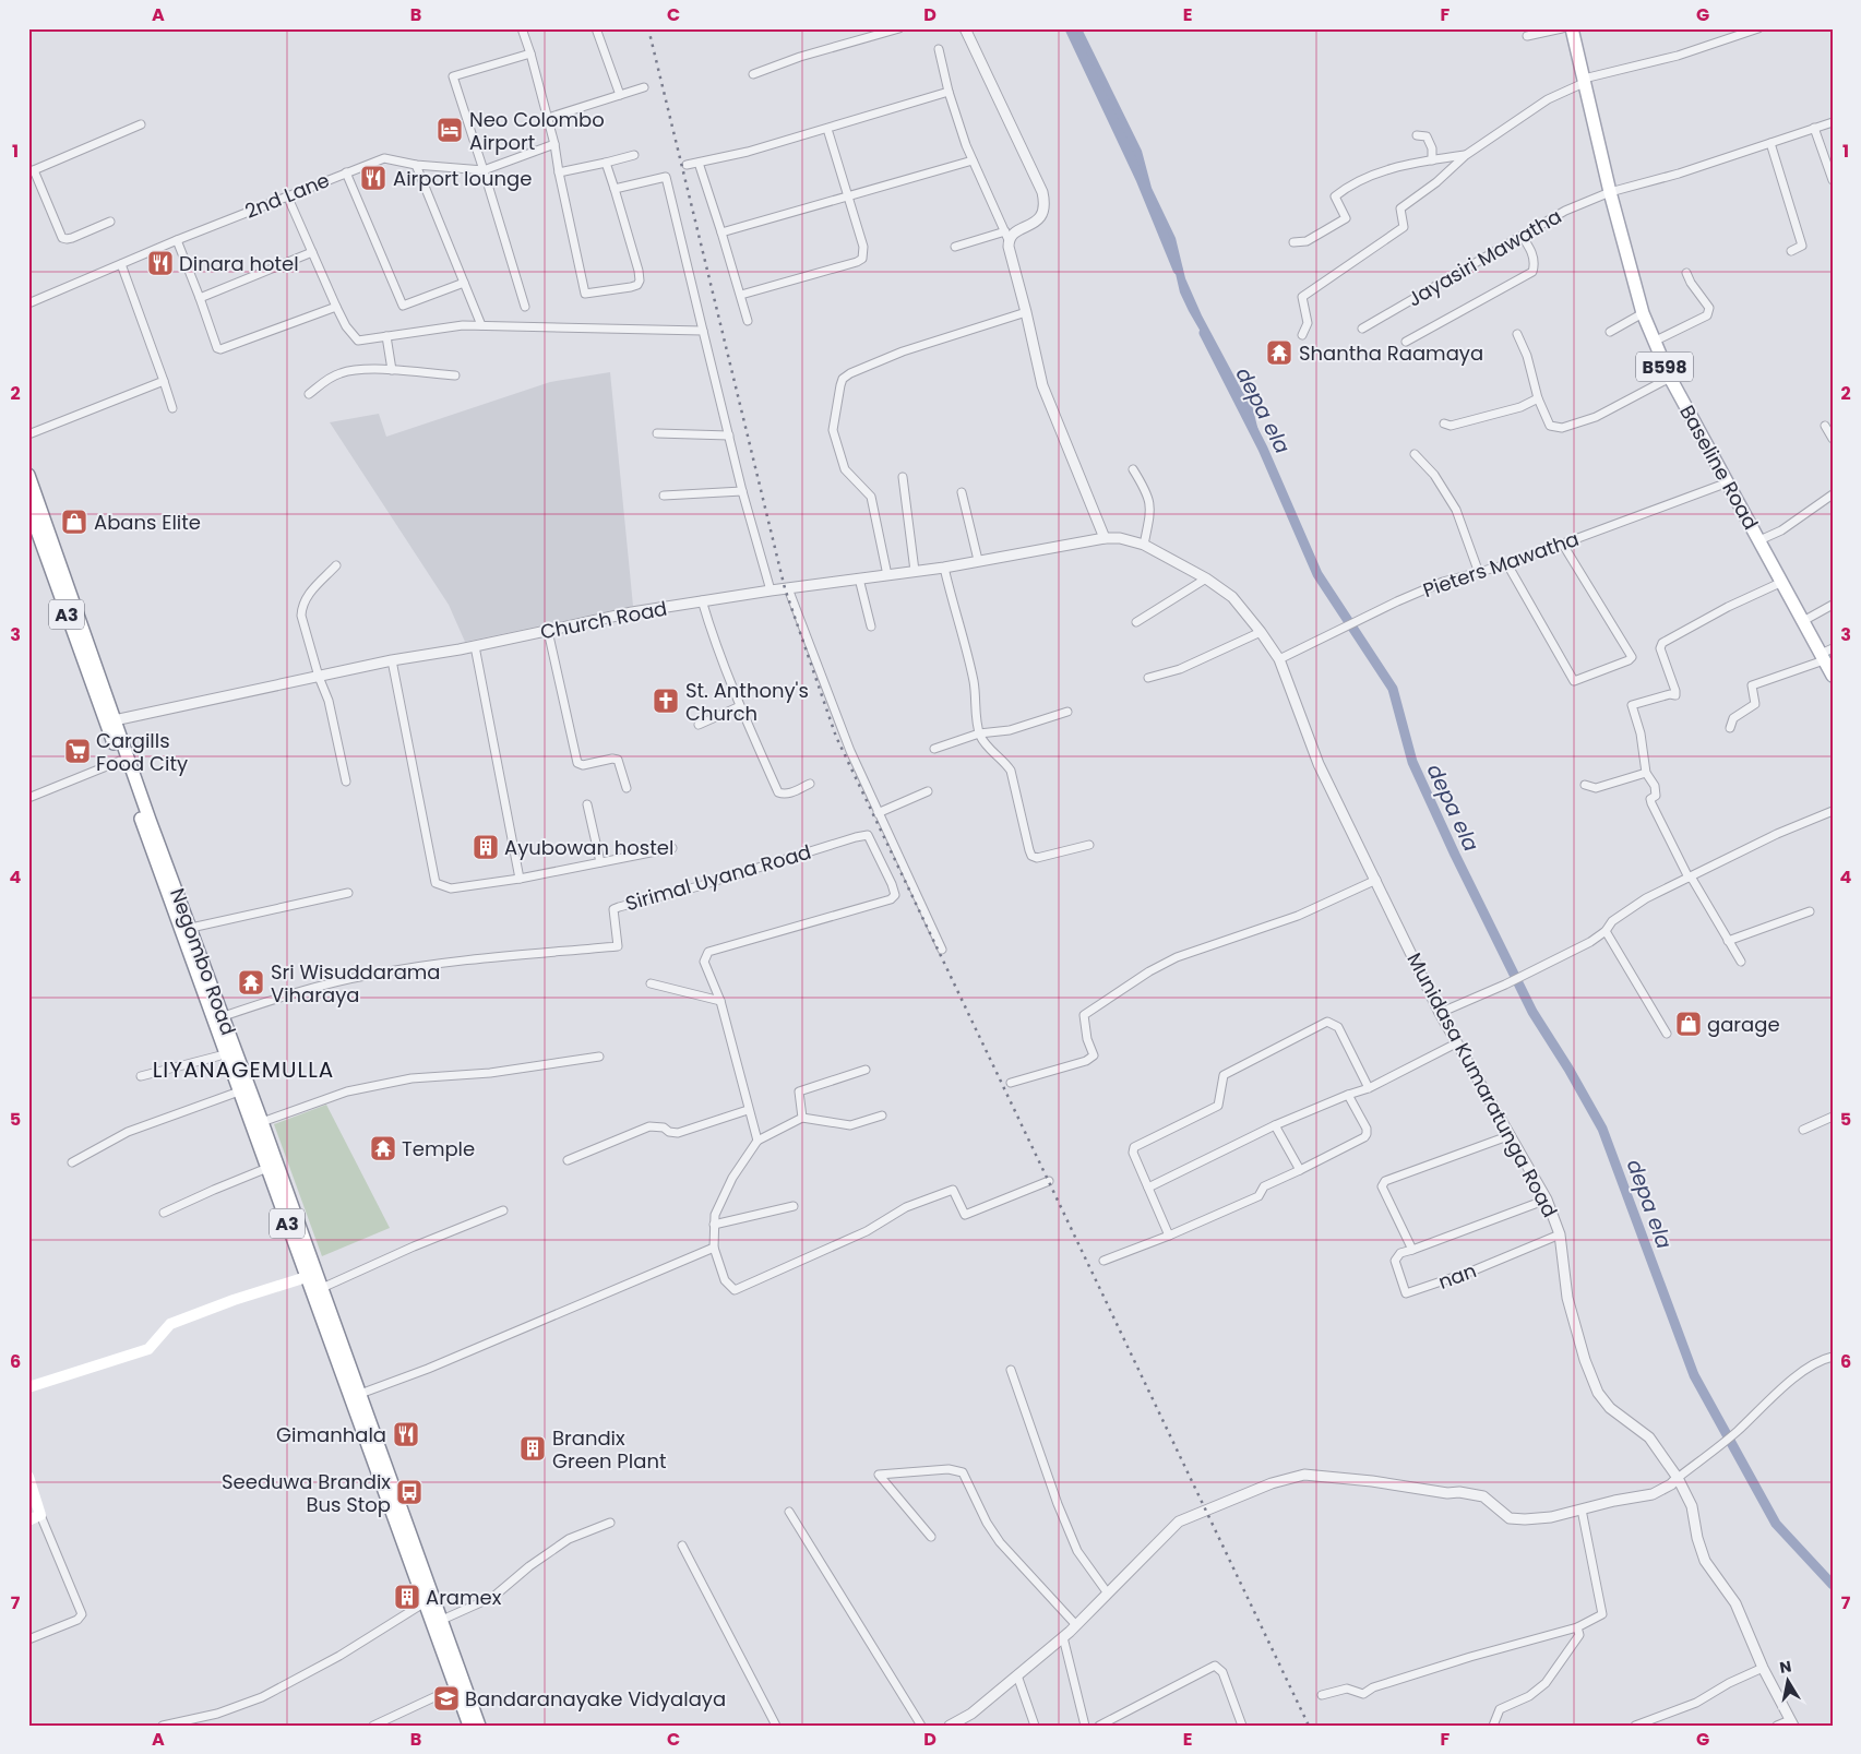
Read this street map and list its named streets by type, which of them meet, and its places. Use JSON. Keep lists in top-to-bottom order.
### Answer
{
  "streets": {
    "main road": [
      "B598",
      "Baseline Road",
      "A3",
      "Negombo Road"
    ],
    "street": [
      "2nd Lane",
      "Jayasiri Mawatha",
      "Pieters Mawatha",
      "Church Road",
      "Sirimal Uyana Road",
      "Munidasa Kumaratunga Road",
      "nan"
    ]
  },
  "crossings": [
    ["Jayasiri Mawatha", "Baseline Road"],
    ["Baseline Road", "Pieters Mawatha"],
    ["Pieters Mawatha", "Munidasa Kumaratunga Road"],
    ["Church Road", "Negombo Road"],
    ["Church Road", "Munidasa Kumaratunga Road"],
    ["Sirimal Uyana Road", "Negombo Road"],
    ["Munidasa Kumaratunga Road", "nan"]
  ],
  "districts": ["LIYANAGEMULLA"],
  "water": ["depa ela"],
  "places": {
    "hotel": ["Neo Colombo Airport"],
    "restaurant": ["Airport lounge", "Dinara hotel", "Gimanhala"],
    "temple": ["Shantha Raamaya", "Sri Wisuddarama Viharaya", "Temple"],
    "shop": ["Abans Elite", "garage"],
    "church": ["St. Anthony's Church"],
    "supermarket": ["Cargills Food City"],
    "building": ["Ayubowan hostel", "Brandix Green Plant", "Aramex"],
    "bus stop": ["Seeduwa Brandix Bus Stop"],
    "school or university": ["Bandaranayake Vidyalaya"]
  },
  "north": "top",
  "grid": {
    "columns": [
      "A",
      "B",
      "C",
      "D",
      "E",
      "F",
      "G"
    ],
    "rows": [
      "1",
      "2",
      "3",
      "4",
      "5",
      "6",
      "7"
    ]
  }
}
